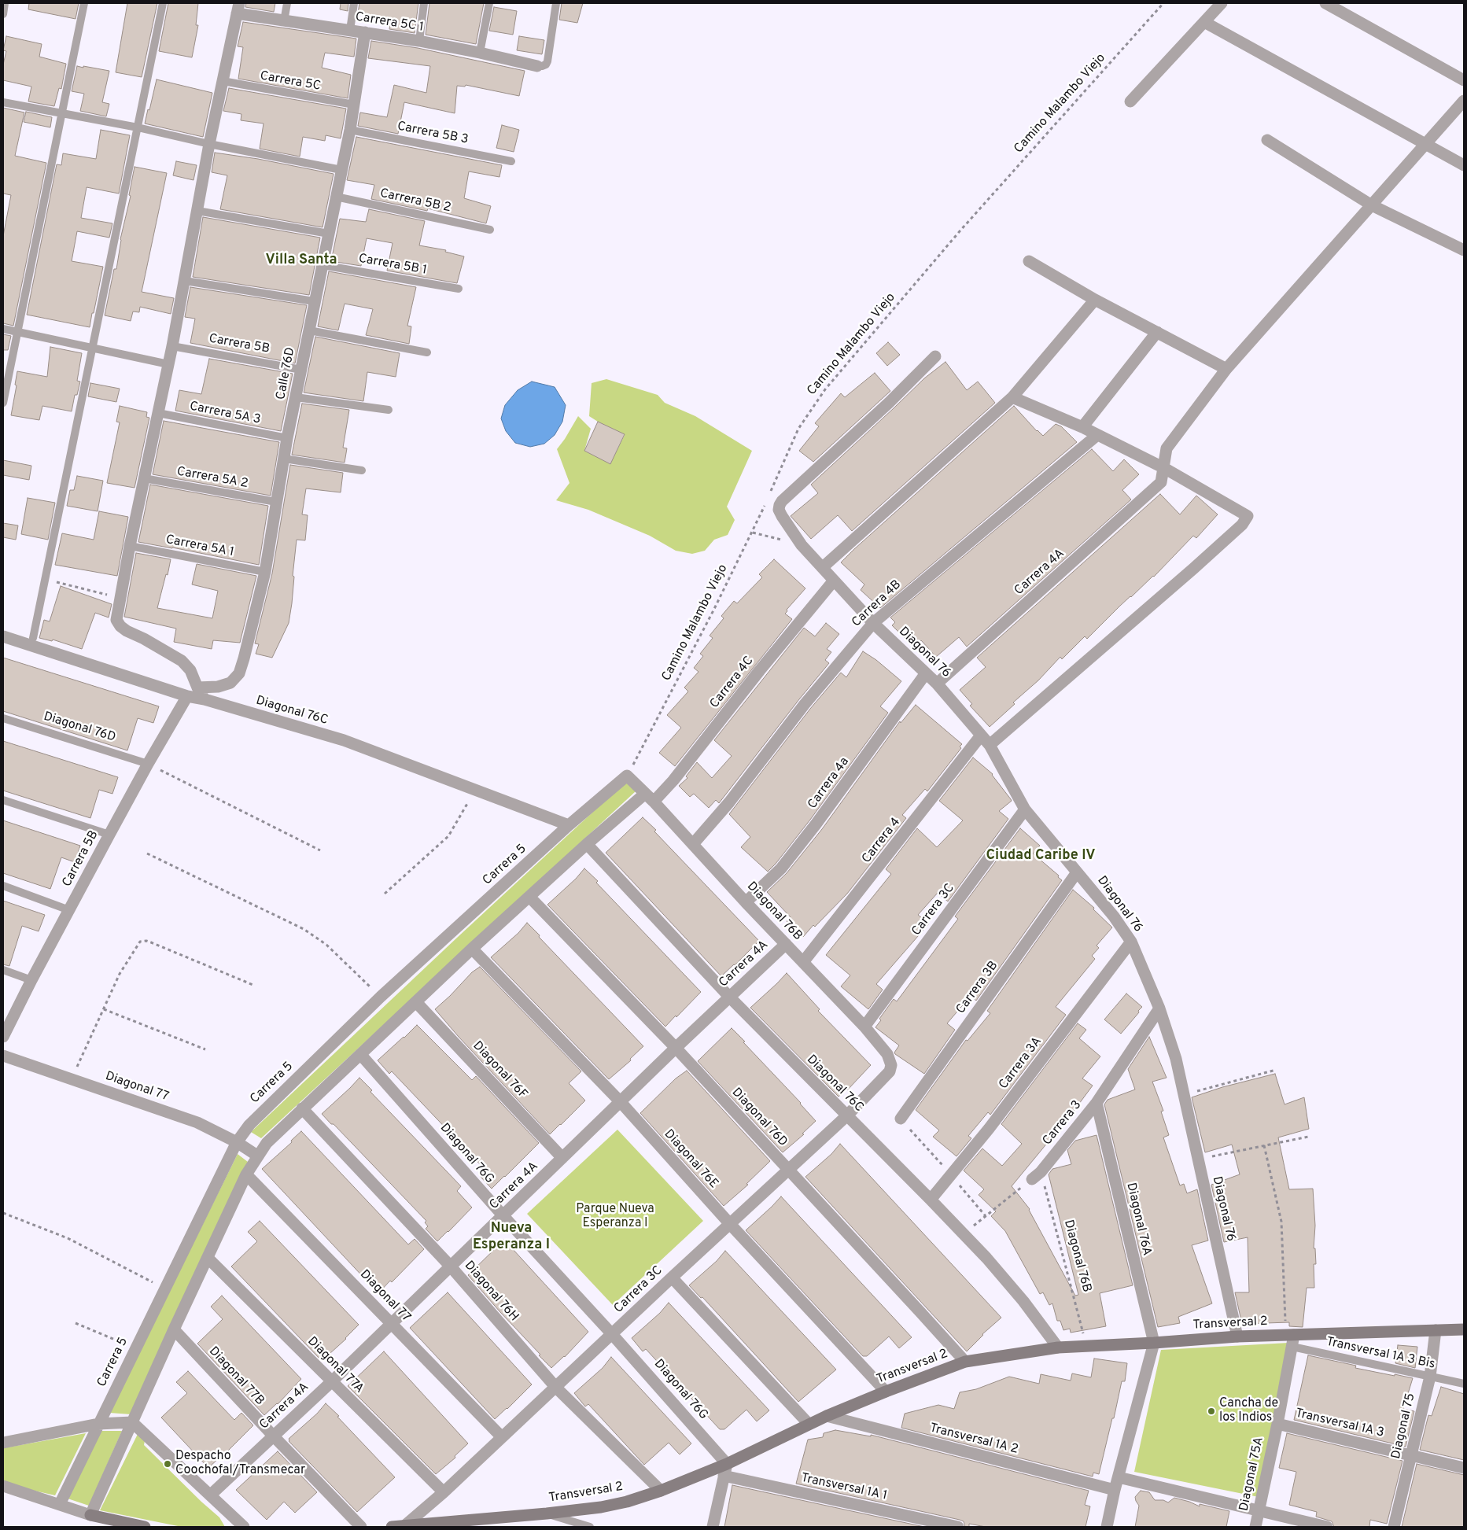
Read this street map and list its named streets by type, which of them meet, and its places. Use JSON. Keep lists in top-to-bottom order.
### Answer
{
  "streets": {
    "street": [
      "Carrera 5C 1",
      "Carrera 5B",
      "Calle 76D",
      "Carrera 4A",
      "Carrera 4B",
      "Diagonal 76",
      "Carrera 4C",
      "Diagonal 76C",
      "Diagonal 76D",
      "Carrera 4a",
      "Carrera 4",
      "Carrera 5",
      "Carrera 3C",
      "Diagonal 76B",
      "Carrera 3B",
      "Carrera 3A",
      "Diagonal 76F",
      "Diagonal 77",
      "Carrera 3",
      "Diagonal 76G",
      "Diagonal 76E",
      "Diagonal 76A",
      "Diagonal 76H",
      "Transversal 2",
      "Diagonal 77A",
      "Diagonal 77B",
      "Transversal 1A 3",
      "Diagonal 75",
      "Transversal 1A 2",
      "Diagonal 75A",
      "Transversal 1A 1"
    ],
    "lane": [
      "Carrera 5C",
      "Carrera 5B 3",
      "Carrera 5B 2",
      "Carrera 5B 1",
      "Carrera 5A 3",
      "Carrera 5A 2",
      "Carrera 5A 1",
      "Transversal 1A 3 Bis"
    ],
    "path": ["Camino Malambo Viejo"]
  },
  "crossings": [
    ["Carrera 5C 1", "Calle 76D"],
    ["Carrera 5C", "Calle 76D"],
    ["Camino Malambo Viejo", "Carrera 5"],
    ["Camino Malambo Viejo", "Diagonal 76B"],
    ["Carrera 5B 3", "Calle 76D"],
    ["Carrera 5B 2", "Calle 76D"],
    ["Carrera 5B 1", "Calle 76D"],
    ["Carrera 5B", "Calle 76D"],
    ["Carrera 5B", "Diagonal 76C"],
    ["Carrera 5B", "Diagonal 76D"],
    ["Calle 76D", "Carrera 5A 3"],
    ["Calle 76D", "Carrera 5A 2"],
    ["Calle 76D", "Carrera 5A 1"],
    ["Carrera 4A", "Diagonal 76"],
    ["Carrera 4A", "Diagonal 76C"],
    ["Carrera 4A", "Diagonal 76D"],
    ["Carrera 4A", "Diagonal 76B"],
    ["Carrera 4A", "Diagonal 76F"],
    ["Carrera 4A", "Diagonal 77"],
    ["Carrera 4A", "Diagonal 76G"],
    ["Carrera 4A", "Diagonal 76E"],
    ["Carrera 4A", "Diagonal 76H"],
    ["Carrera 4A", "Diagonal 77A"],
    ["Carrera 4A", "Diagonal 77B"],
    ["Carrera 4B", "Diagonal 76"],
    ["Carrera 4B", "Diagonal 76B"],
    ["Diagonal 76", "Carrera 4C"],
    ["Diagonal 76", "Carrera 4a"],
    ["Diagonal 76", "Carrera 4"],
    ["Diagonal 76", "Carrera 3C"],
    ["Diagonal 76", "Carrera 3B"],
    ["Diagonal 76", "Carrera 3A"],
    ["Diagonal 76", "Carrera 3"],
    ["Diagonal 76", "Transversal 2"],
    ["Carrera 4C", "Diagonal 76B"],
    ["Diagonal 76C", "Carrera 5"],
    ["Diagonal 76C", "Carrera 3C"],
    ["Diagonal 76C", "Carrera 3A"],
    ["Diagonal 76C", "Transversal 2"],
    ["Diagonal 76D", "Carrera 3C"],
    ["Diagonal 76D", "Transversal 2"],
    ["Carrera 4a", "Diagonal 76B"],
    ["Carrera 4", "Diagonal 76B"],
    ["Carrera 5", "Diagonal 76B"],
    ["Carrera 5", "Diagonal 77"],
    ["Carrera 3C", "Diagonal 76B"],
    ["Carrera 3C", "Diagonal 77"],
    ["Carrera 3C", "Diagonal 76G"],
    ["Carrera 3C", "Diagonal 76E"],
    ["Carrera 3C", "Diagonal 76H"],
    ["Carrera 3C", "Transversal 2"],
    ["Carrera 3C", "Diagonal 77A"],
    ["Diagonal 76B", "Carrera 3"],
    ["Diagonal 76B", "Transversal 2"],
    ["Carrera 3", "Diagonal 76A"],
    ["Diagonal 76G", "Transversal 2"],
    ["Diagonal 76E", "Transversal 2"],
    ["Diagonal 76A", "Transversal 2"],
    ["Diagonal 76H", "Transversal 2"],
    ["Transversal 2", "Transversal 1A 3 Bis"],
    ["Transversal 2", "Diagonal 75"],
    ["Transversal 2", "Transversal 1A 2"],
    ["Transversal 2", "Diagonal 75A"],
    ["Transversal 1A 3 Bis", "Diagonal 75"],
    ["Transversal 1A 3 Bis", "Diagonal 75A"],
    ["Transversal 1A 3", "Diagonal 75"],
    ["Transversal 1A 3", "Diagonal 75A"]
  ],
  "districts": ["Villa Santa", "Ciudad Caribe IV", "Nueva Esperanza I"],
  "parks": ["Parque Nueva Esperanza I"],
  "places": ["Cancha de los Indios", "Despacho Coochofal/Transmecar"]
}
